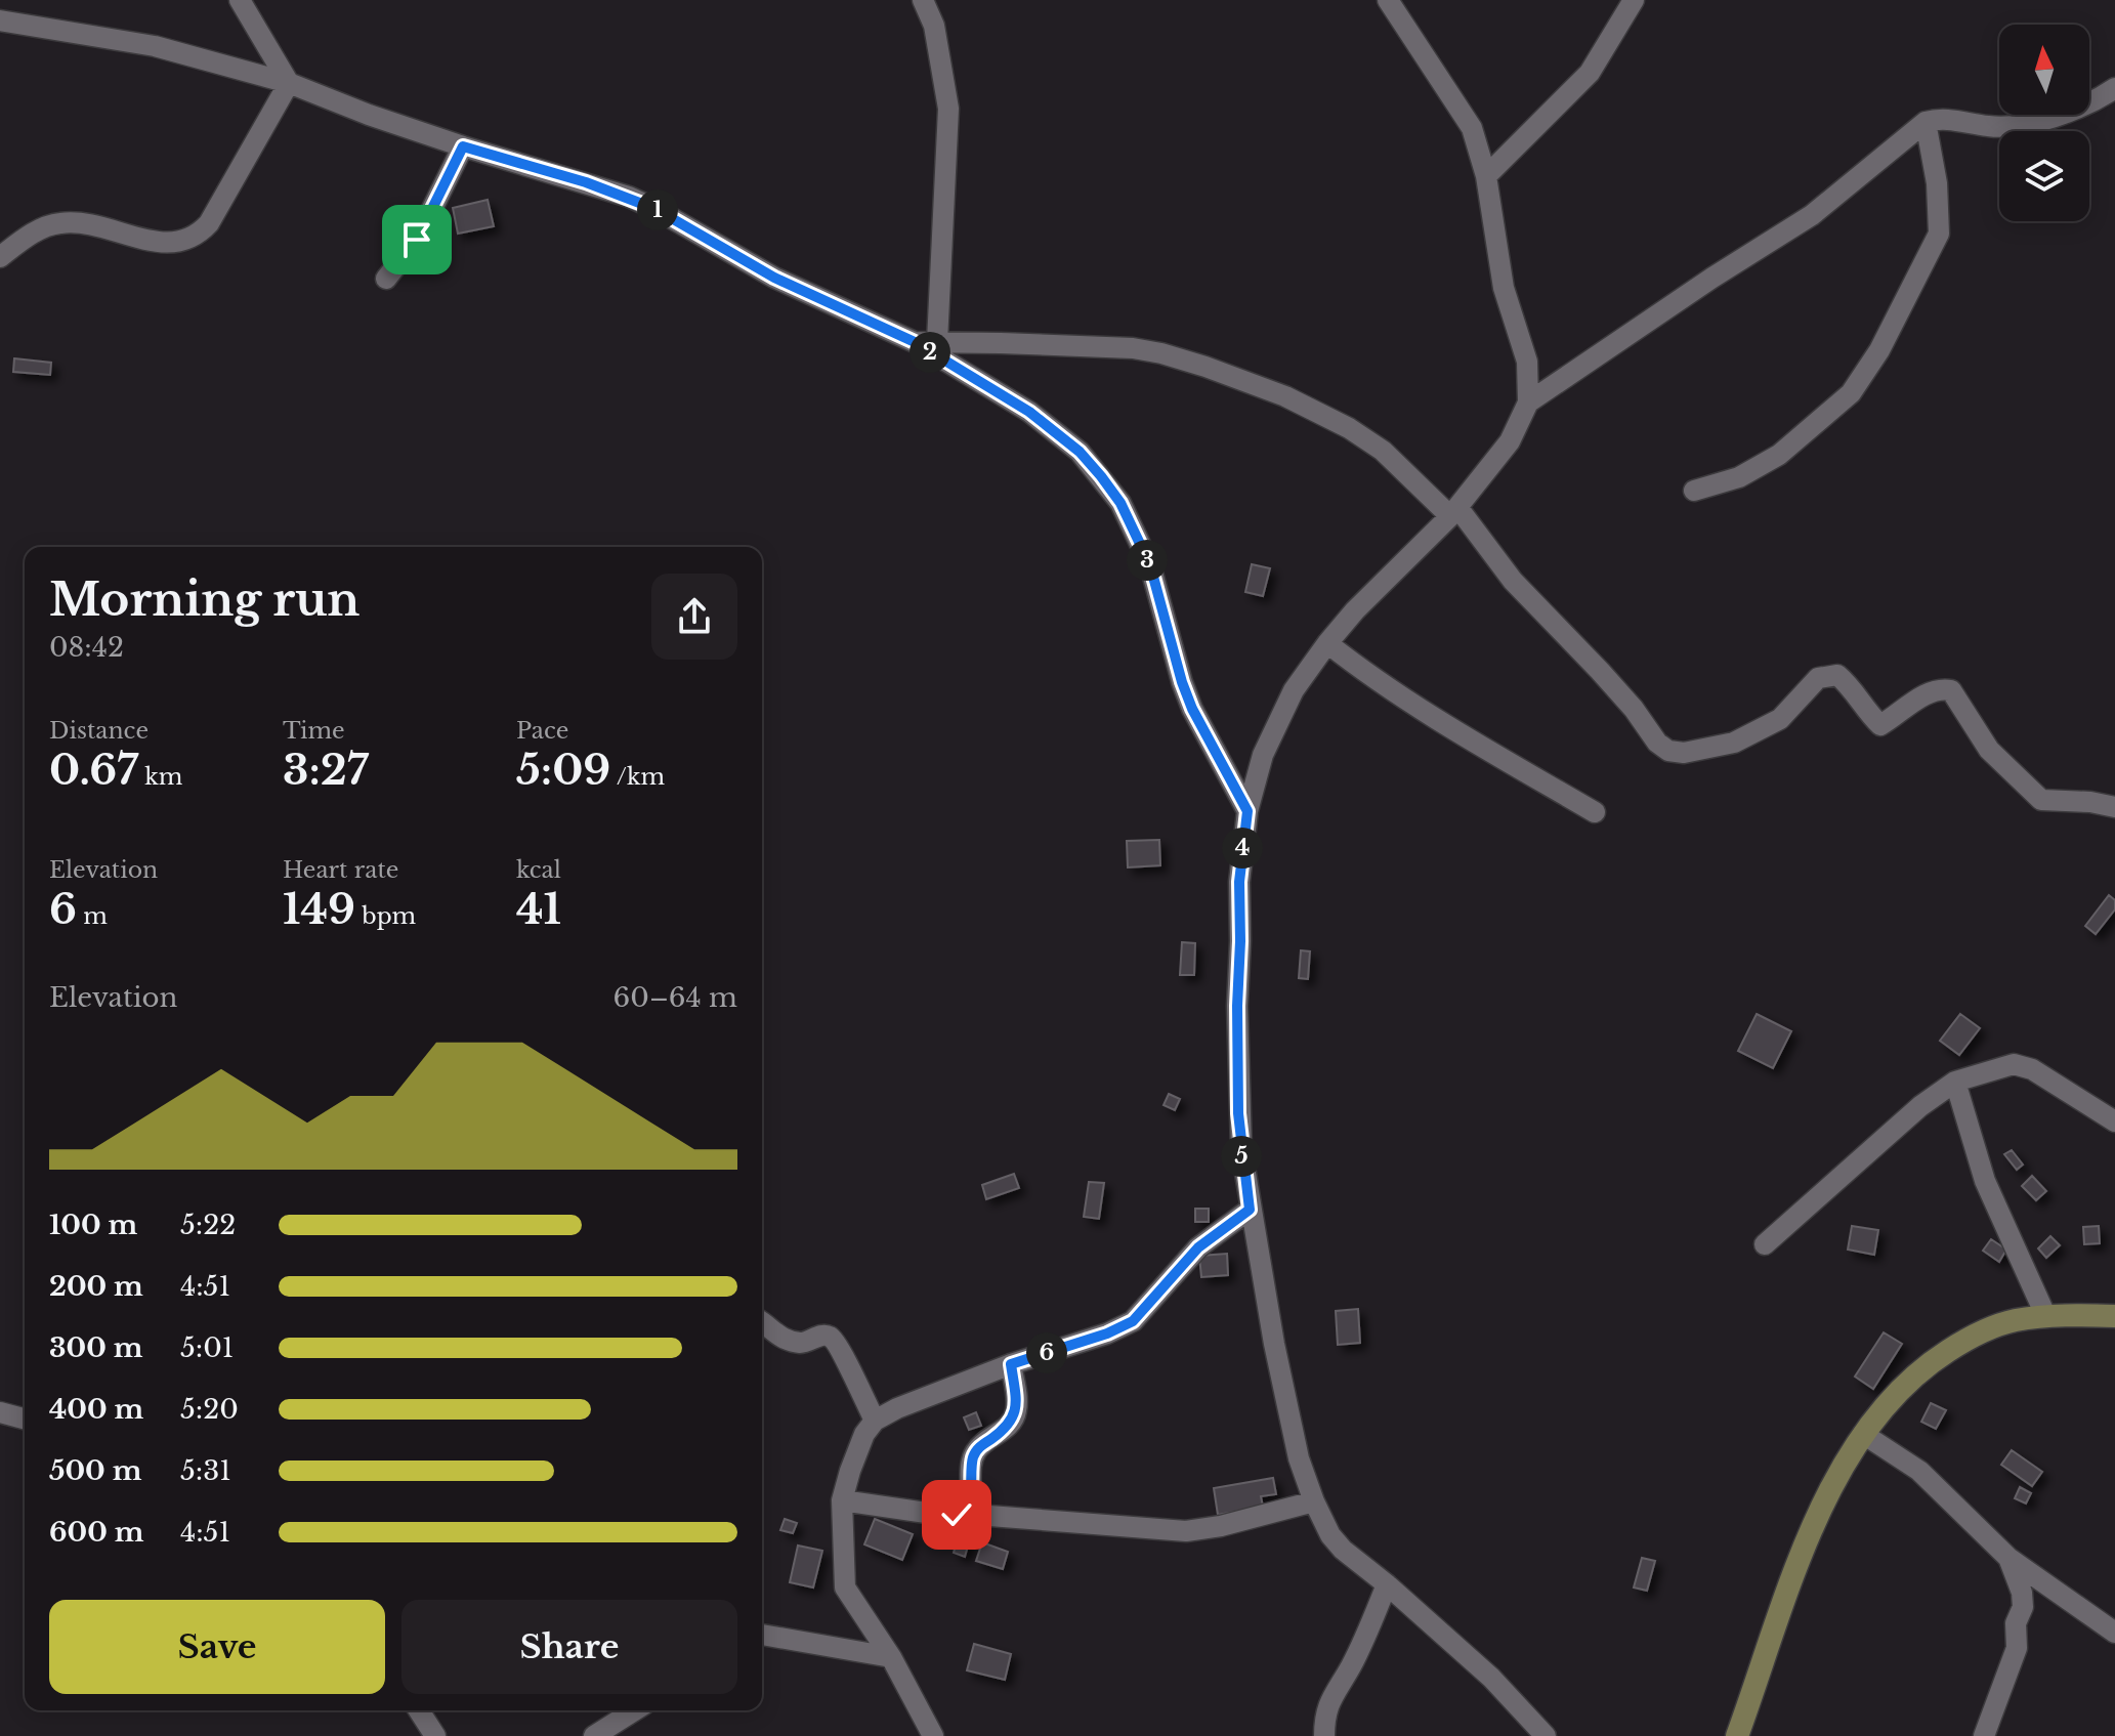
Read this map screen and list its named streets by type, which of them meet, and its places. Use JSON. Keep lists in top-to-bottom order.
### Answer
{
  "north": "top",
  "page": {
    "pins": [
      "1",
      "2",
      "3",
      "4",
      "5",
      "6"
    ],
    "heading": ["Morning run", "08:42"],
    "stats": [
      ["Distance", "0.67 km"],
      ["Time", "3:27"],
      ["Pace", "5:09 /km"],
      ["Elevation", "6 m"],
      ["Heart rate", "149 bpm"],
      ["kcal", "41"]
    ],
    "chart": ["Elevation", "60–64 m"],
    "list": [
      {
        "name": "100 m",
        "note": "5:22"
      },
      {
        "name": "200 m",
        "note": "4:51"
      },
      {
        "name": "300 m",
        "note": "5:01"
      },
      {
        "name": "400 m",
        "note": "5:20"
      },
      {
        "name": "500 m",
        "note": "5:31"
      },
      {
        "name": "600 m",
        "note": "4:51"
      }
    ],
    "buttons": ["Save", "Share"]
  }
}
